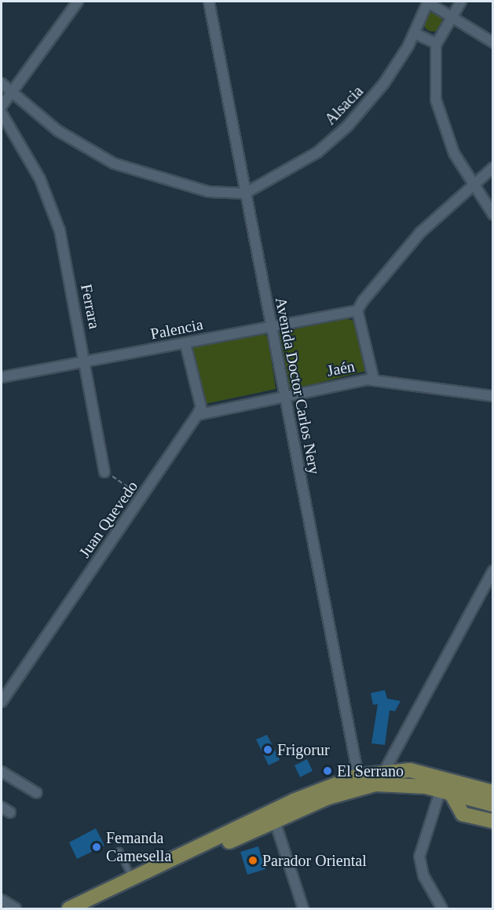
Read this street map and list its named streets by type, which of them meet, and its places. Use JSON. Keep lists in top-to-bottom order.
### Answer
{
  "streets": {
    "street": [
      "Alsacia",
      "Ferrara",
      "Palencia",
      "Jaén",
      "Avenida Doctor Carlos Nery",
      "Juan Quevedo"
    ]
  },
  "crossings": [
    ["Alsacia", "Avenida Doctor Carlos Nery"],
    ["Ferrara", "Palencia"],
    ["Palencia", "Avenida Doctor Carlos Nery"],
    ["Jaén", "Avenida Doctor Carlos Nery"],
    ["Jaén", "Juan Quevedo"]
  ],
  "places": [
    "Frigorur",
    "El Serrano",
    "Femanda Camesella",
    "Parador Oriental"
  ]
}
